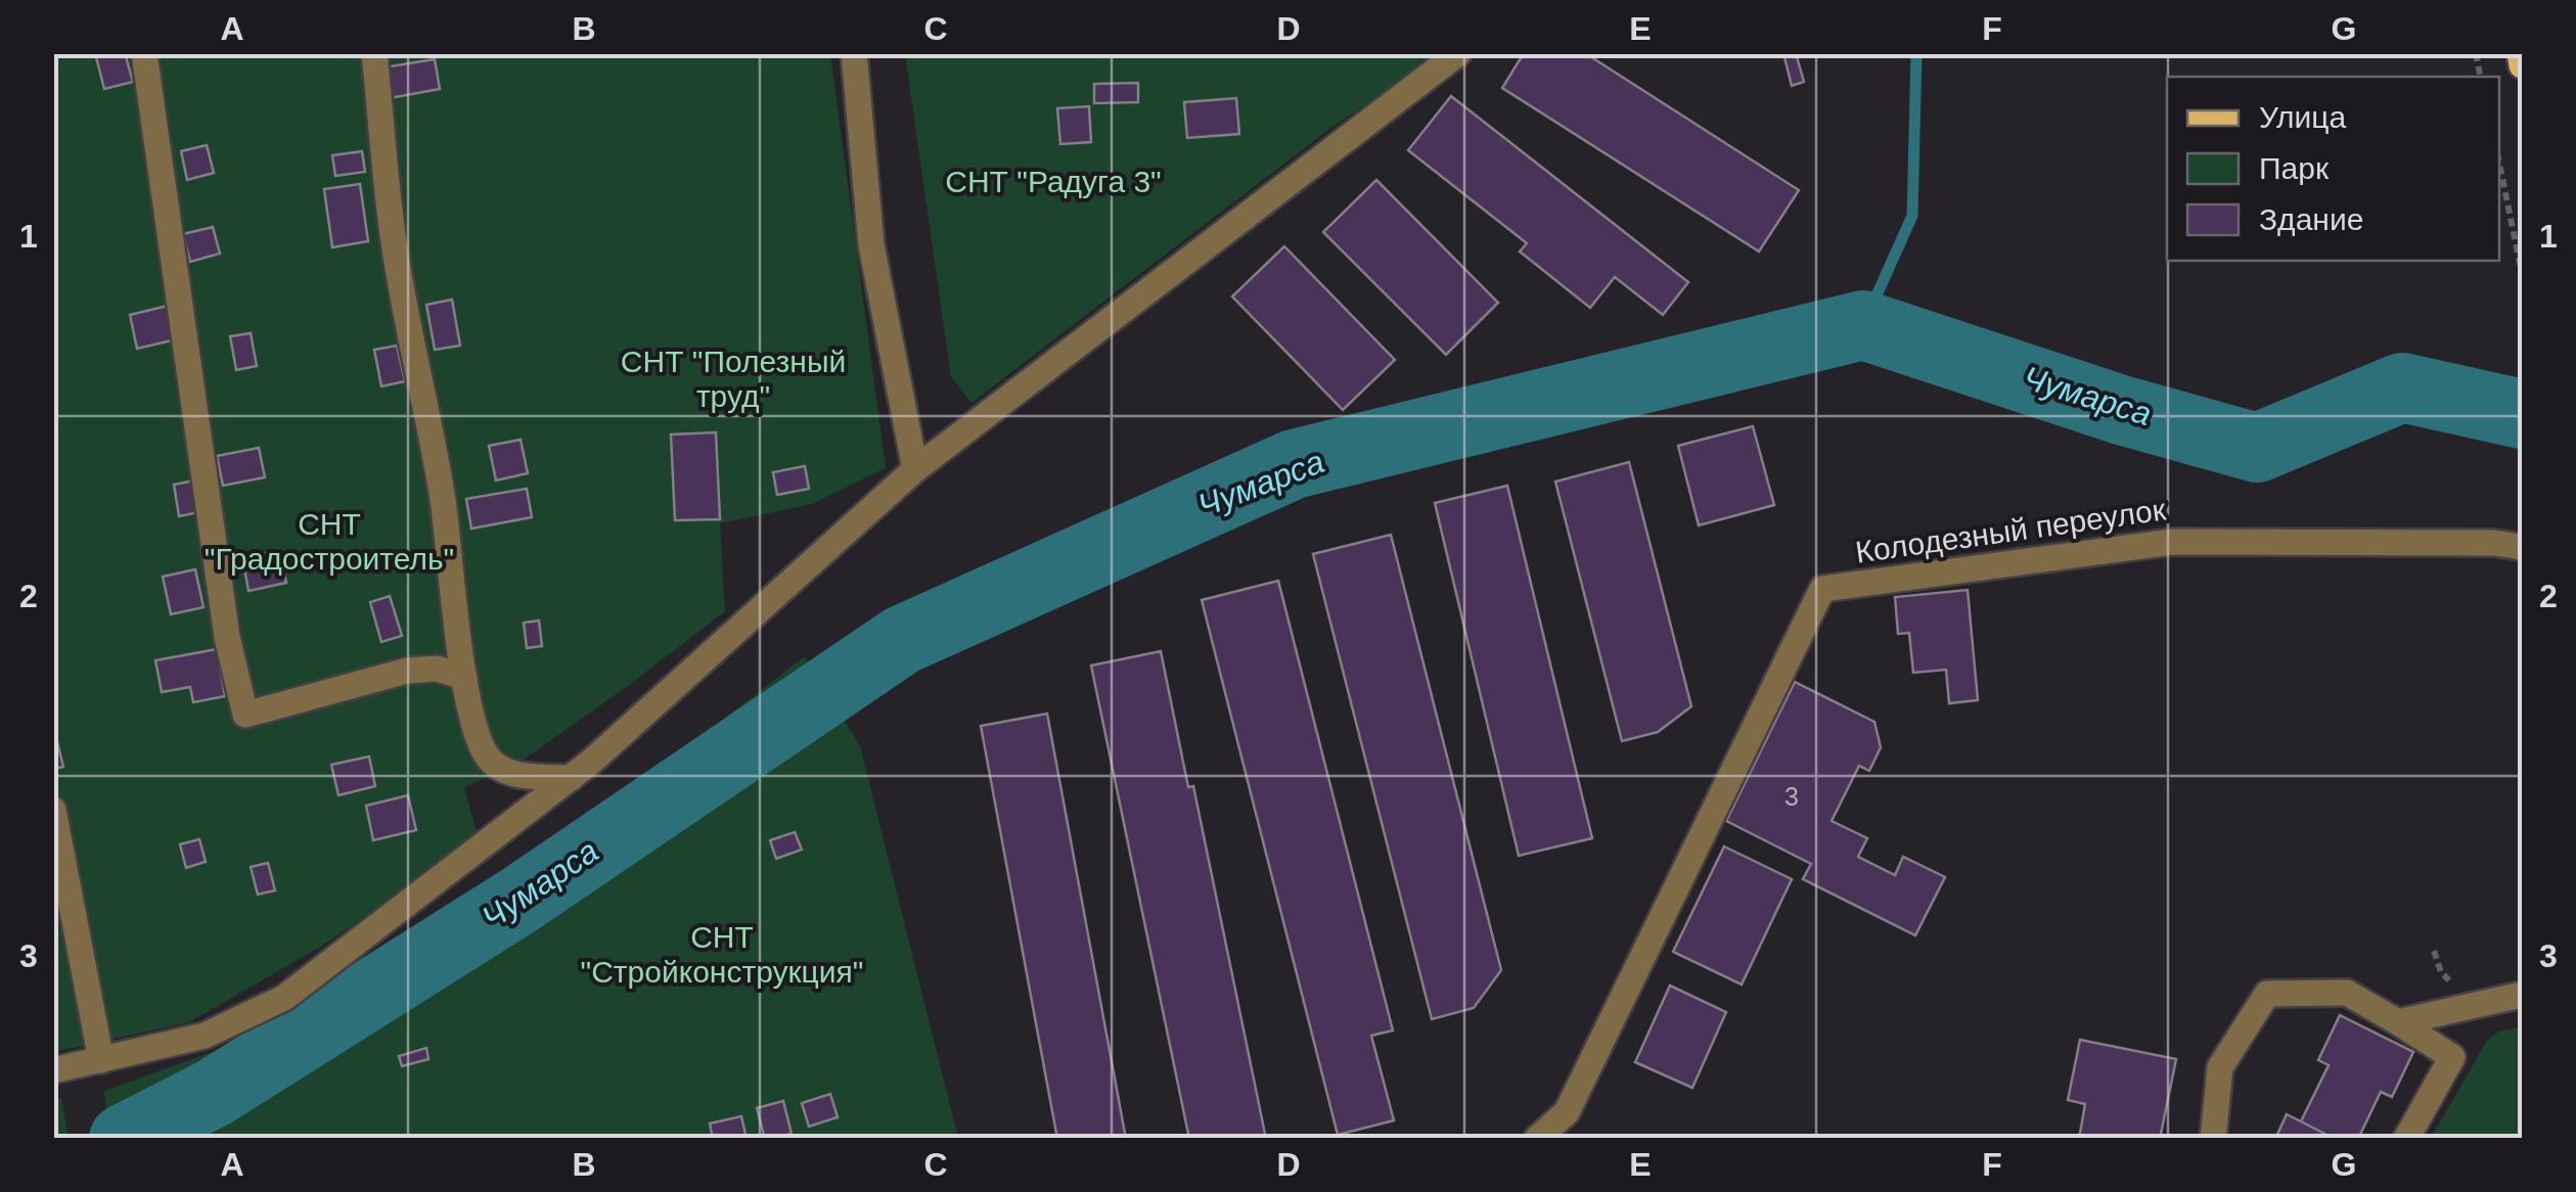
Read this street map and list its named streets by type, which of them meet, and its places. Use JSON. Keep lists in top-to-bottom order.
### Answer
{
  "streets": {
    "street": ["Колодезный переулок"]
  },
  "water": ["Чумарса"],
  "parks": [
    "СНТ \"Радуга 3\"",
    "СНТ \"Полезный труд\"",
    "СНТ \"Градостроитель\"",
    "СНТ \"Стройконструкция\""
  ],
  "house_numbers": ["3"],
  "legend": ["Улица", "Парк", "Здание"],
  "grid": {
    "columns": [
      "A",
      "B",
      "C",
      "D",
      "E",
      "F",
      "G"
    ],
    "rows": ["1", "2", "3"]
  }
}
